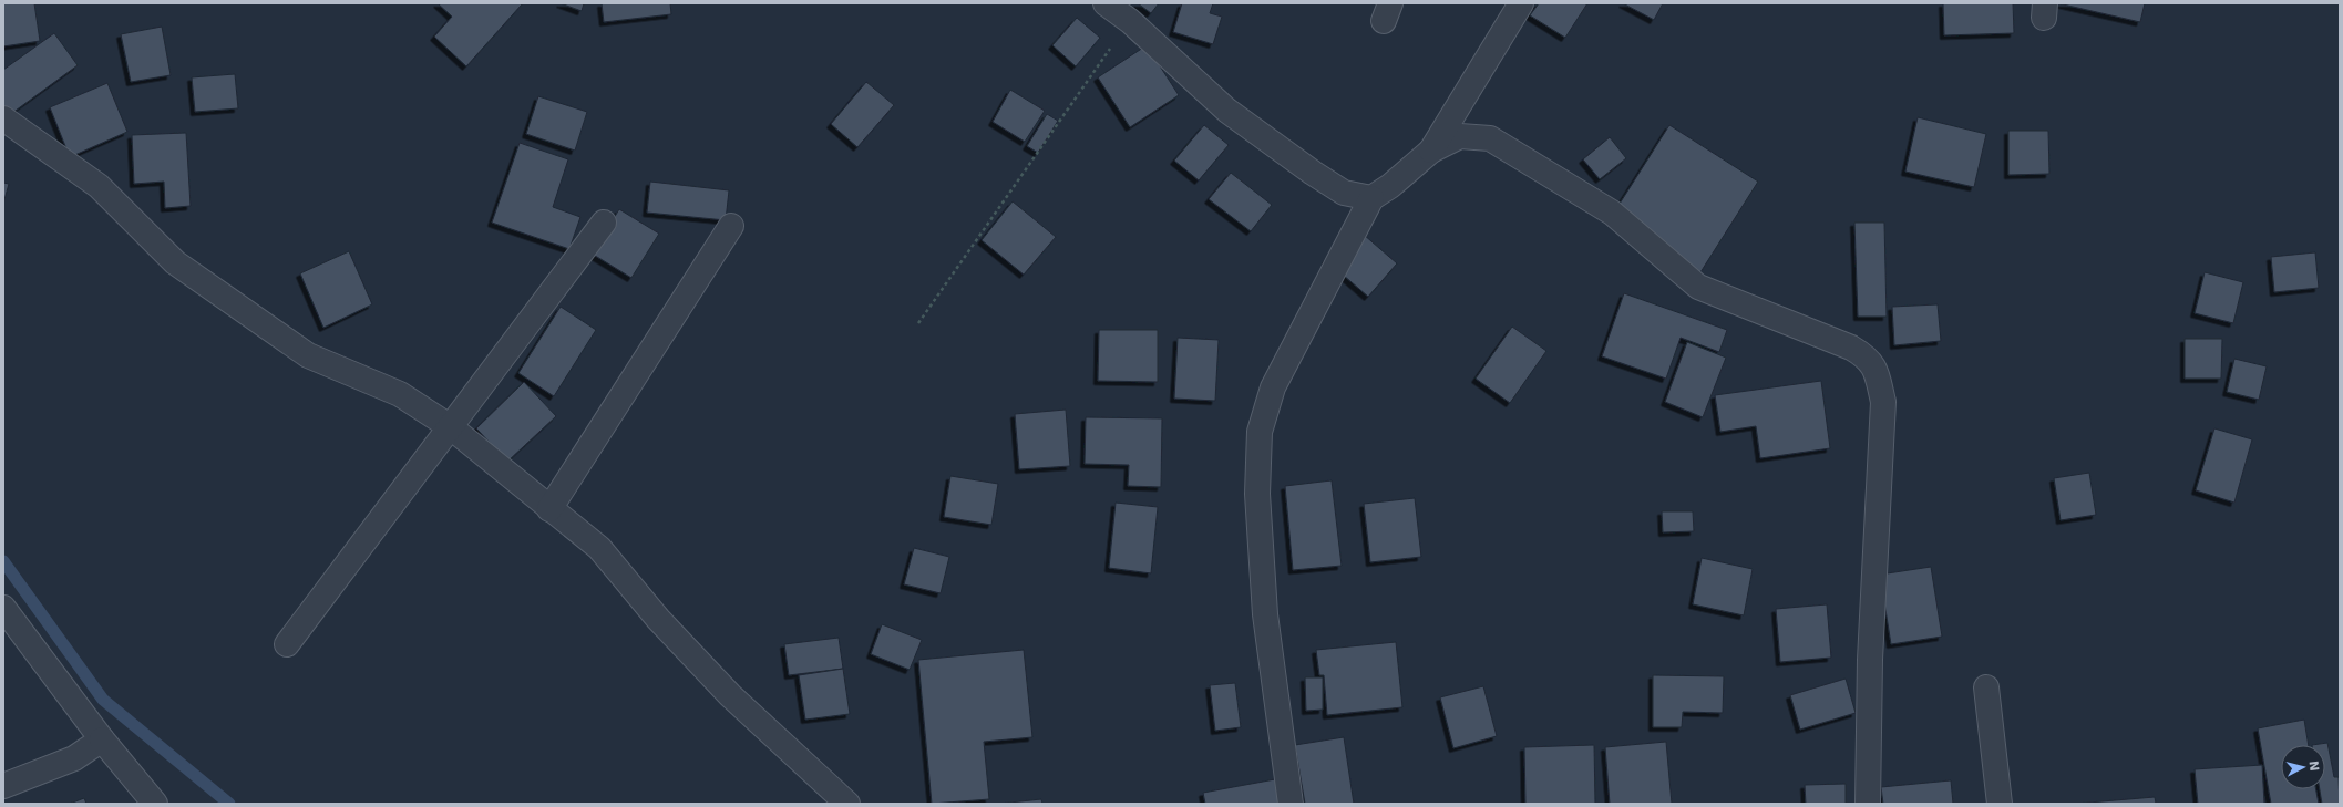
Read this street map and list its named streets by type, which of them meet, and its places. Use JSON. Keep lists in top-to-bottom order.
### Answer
{
  "north": "right"
}
